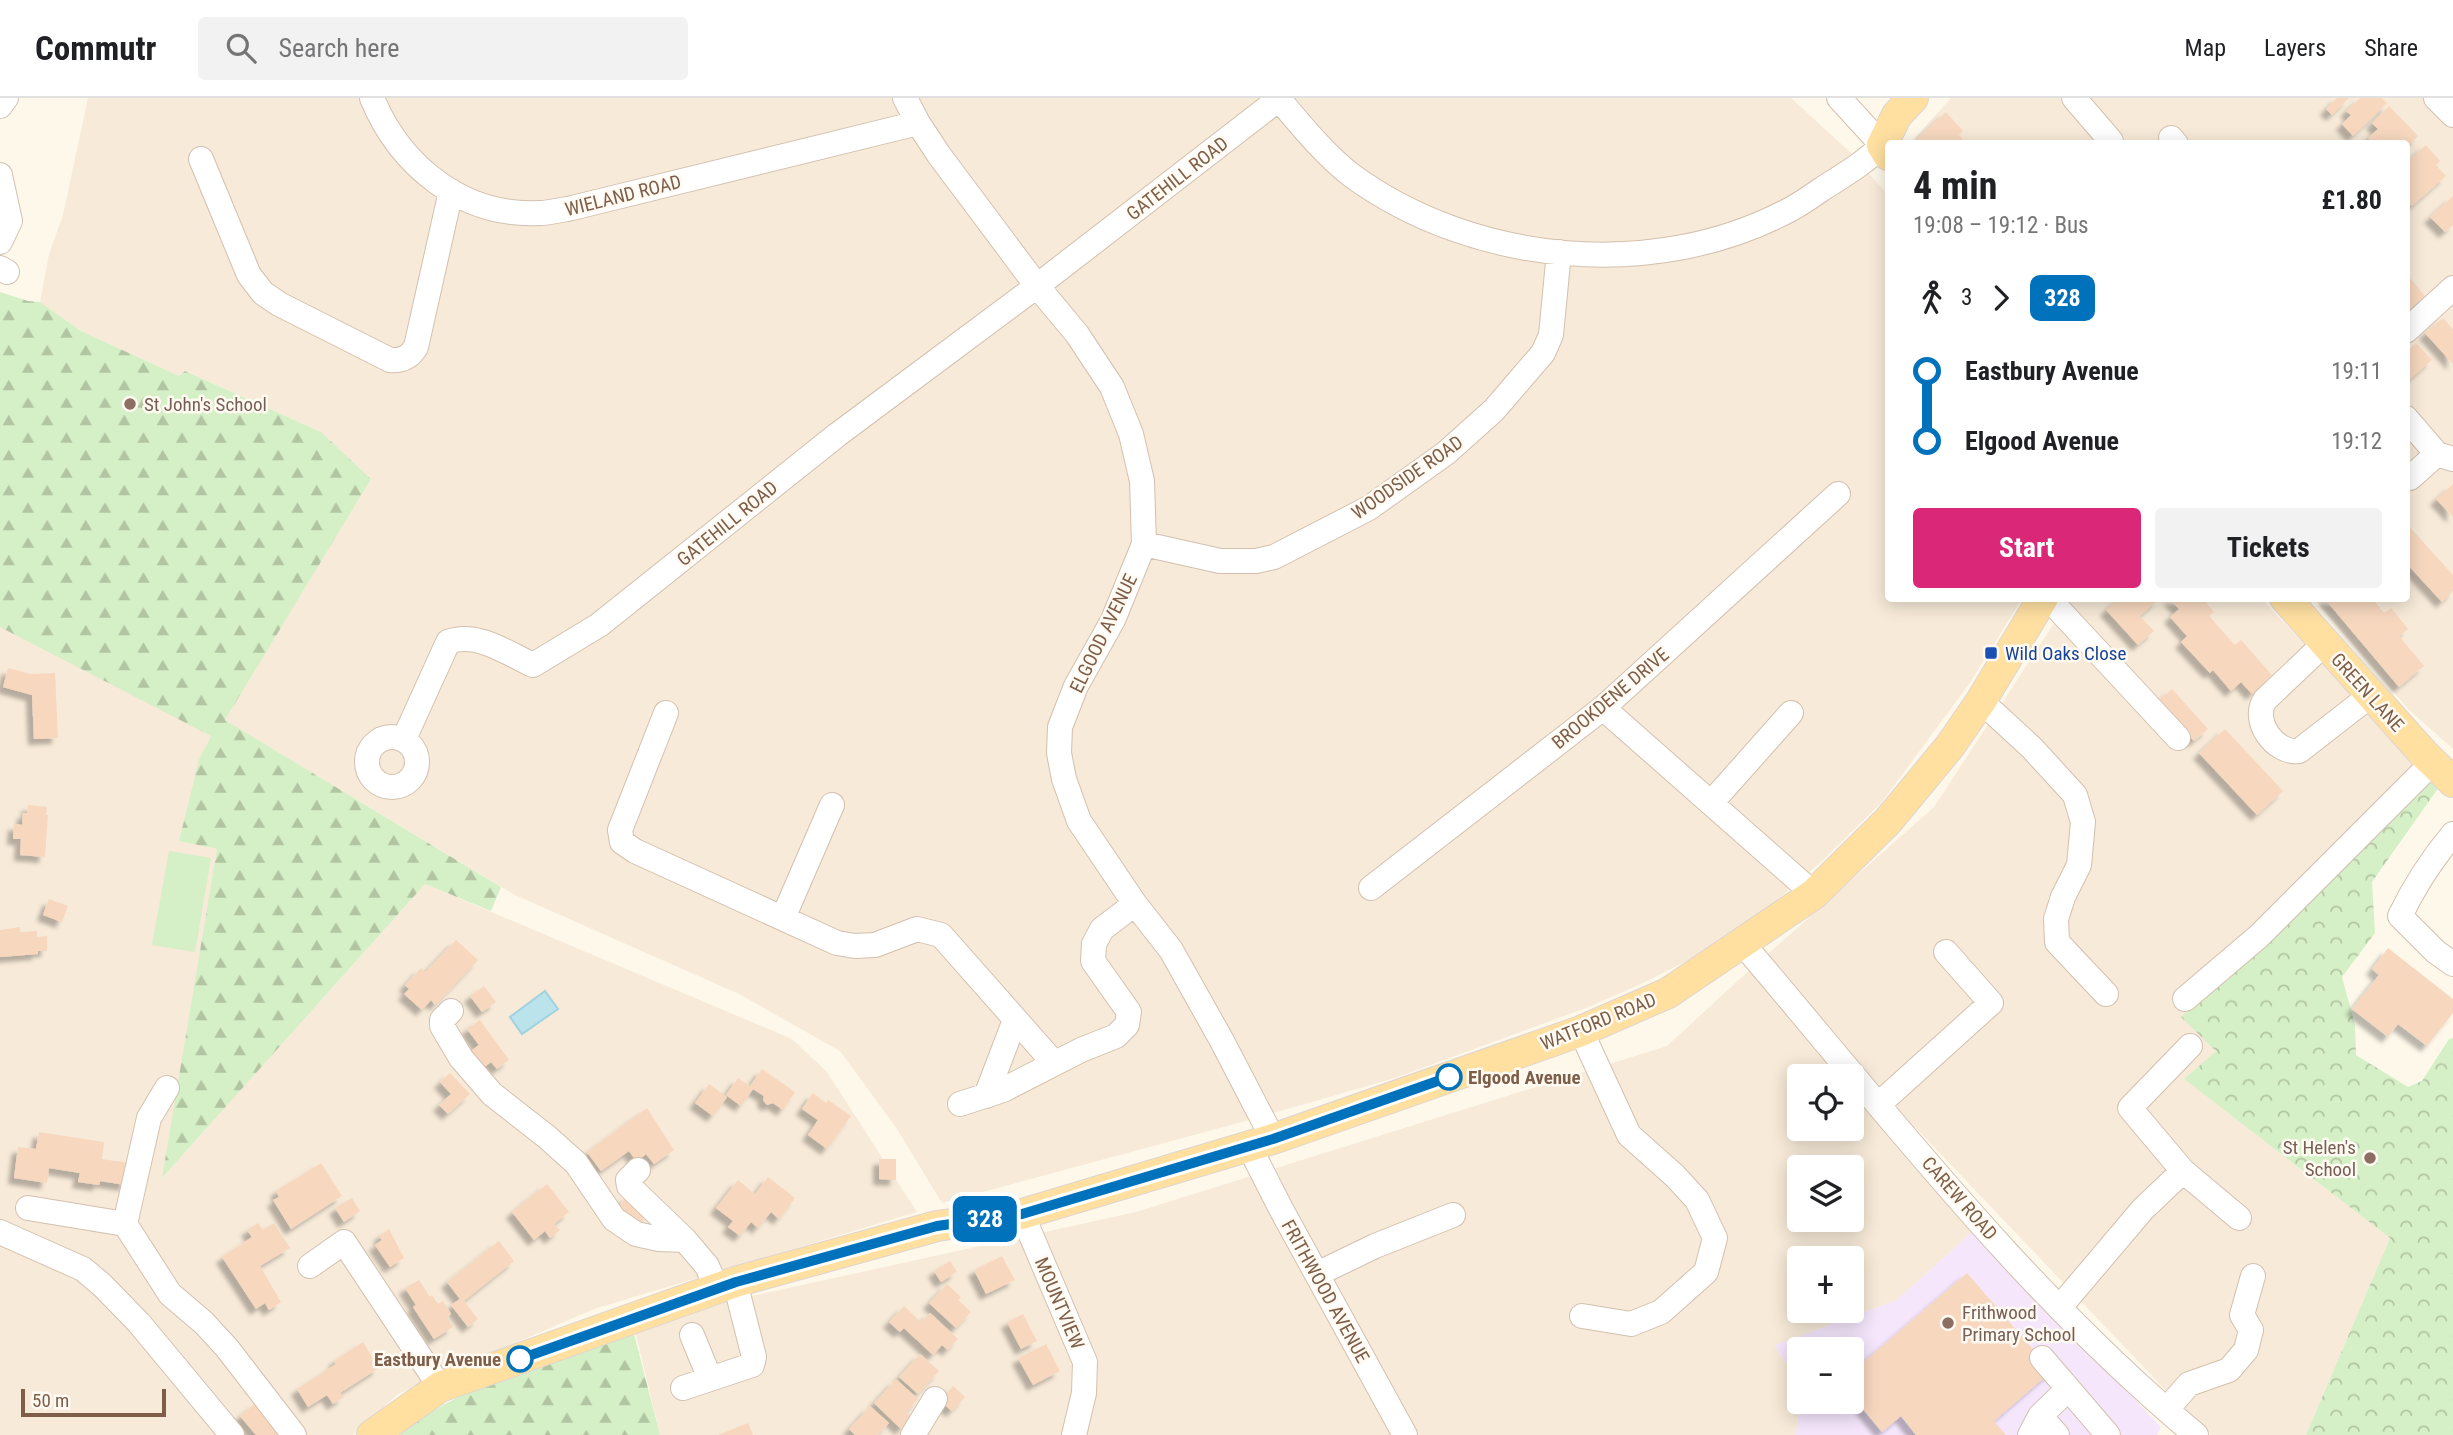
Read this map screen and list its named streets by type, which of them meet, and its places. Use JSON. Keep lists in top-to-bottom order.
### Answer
{
  "streets": {
    "main road": ["GREEN LANE", "WATFORD ROAD"],
    "street": [
      "GATEHILL ROAD",
      "WIELAND ROAD",
      "WOODSIDE ROAD",
      "ELGOOD AVENUE",
      "BROOKDENE DRIVE",
      "CAREW ROAD",
      "FRITHWOOD AVENUE",
      "MOUNTVIEW"
    ]
  },
  "crossings": [
    ["GATEHILL ROAD", "WOODSIDE ROAD"],
    ["GATEHILL ROAD", "ELGOOD AVENUE"],
    ["WIELAND ROAD", "ELGOOD AVENUE"],
    ["WOODSIDE ROAD", "ELGOOD AVENUE"],
    ["ELGOOD AVENUE", "WATFORD ROAD"],
    ["ELGOOD AVENUE", "FRITHWOOD AVENUE"],
    ["WATFORD ROAD", "CAREW ROAD"],
    ["WATFORD ROAD", "FRITHWOOD AVENUE"],
    ["WATFORD ROAD", "MOUNTVIEW"]
  ],
  "places": {
    "other": [
      "St John's School",
      "Elgood Avenue",
      "St Helen's School",
      "Frithwood Primary School",
      "Eastbury Avenue"
    ],
    "transit": ["Wild Oaks Close"]
  },
  "lines": ["bus line 328"],
  "scale_bar": "50 m",
  "page": {
    "header": "Commutr",
    "search": "Search here",
    "nav": ["Map", "Layers", "Share"],
    "on_map": "328",
    "heading": ["4 min", "19:08 – 19:12 · Bus", "£1.80"],
    "legs": ["3", "328"],
    "list": [
      {
        "name": "Eastbury Avenue",
        "value": "19:11"
      },
      {
        "name": "Elgood Avenue",
        "value": "19:12"
      }
    ],
    "buttons": ["Start", "Tickets"],
    "map_buttons": ["+", "−"],
    "scale": "50 m"
  }
}
